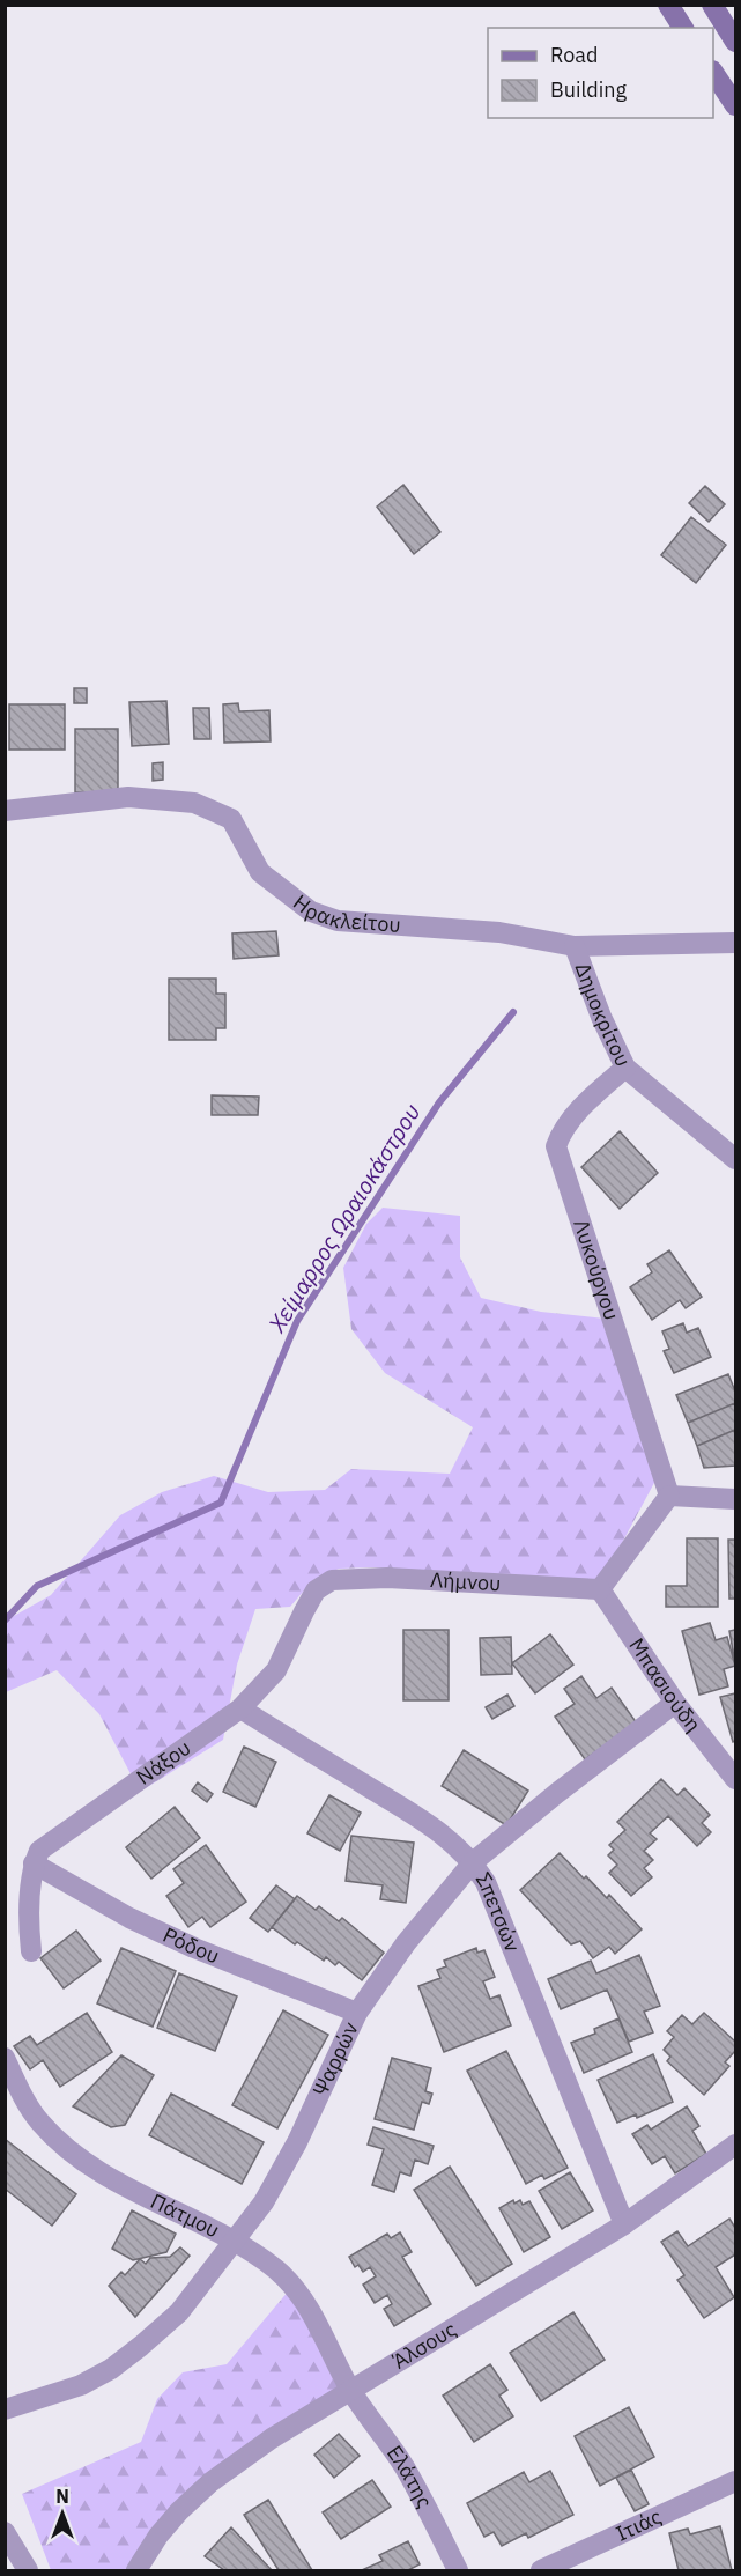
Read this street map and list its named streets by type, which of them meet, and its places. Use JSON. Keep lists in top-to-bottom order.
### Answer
{
  "streets": {
    "street": [
      "Ηρακλείτου",
      "Δημοκρίτου",
      "Λυκούργου",
      "Λήμνου",
      "Μπασιούδη",
      "Νάξου",
      "Σπετσών",
      "Ρόδου",
      "Ψαρρών",
      "Πάτμου",
      "Άλσους",
      "Ελάτης",
      "Ιτιάς"
    ]
  },
  "crossings": [
    ["Ηρακλείτου", "Δημοκρίτου"],
    ["Δημοκρίτου", "Λυκούργου"],
    ["Λήμνου", "Μπασιούδη"],
    ["Λήμνου", "Νάξου"],
    ["Μπασιούδη", "Ψαρρών"],
    ["Νάξου", "Σπετσών"],
    ["Νάξου", "Ρόδου"],
    ["Σπετσών", "Ψαρρών"],
    ["Σπετσών", "Άλσους"],
    ["Ρόδου", "Ψαρρών"],
    ["Ψαρρών", "Πάτμου"],
    ["Πάτμου", "Άλσους"],
    ["Πάτμου", "Ελάτης"],
    ["Άλσους", "Ελάτης"]
  ],
  "water": ["Χείμαρρος Ωραιοκάστρου"],
  "legend": ["Road", "Building"],
  "north": "top"
}
